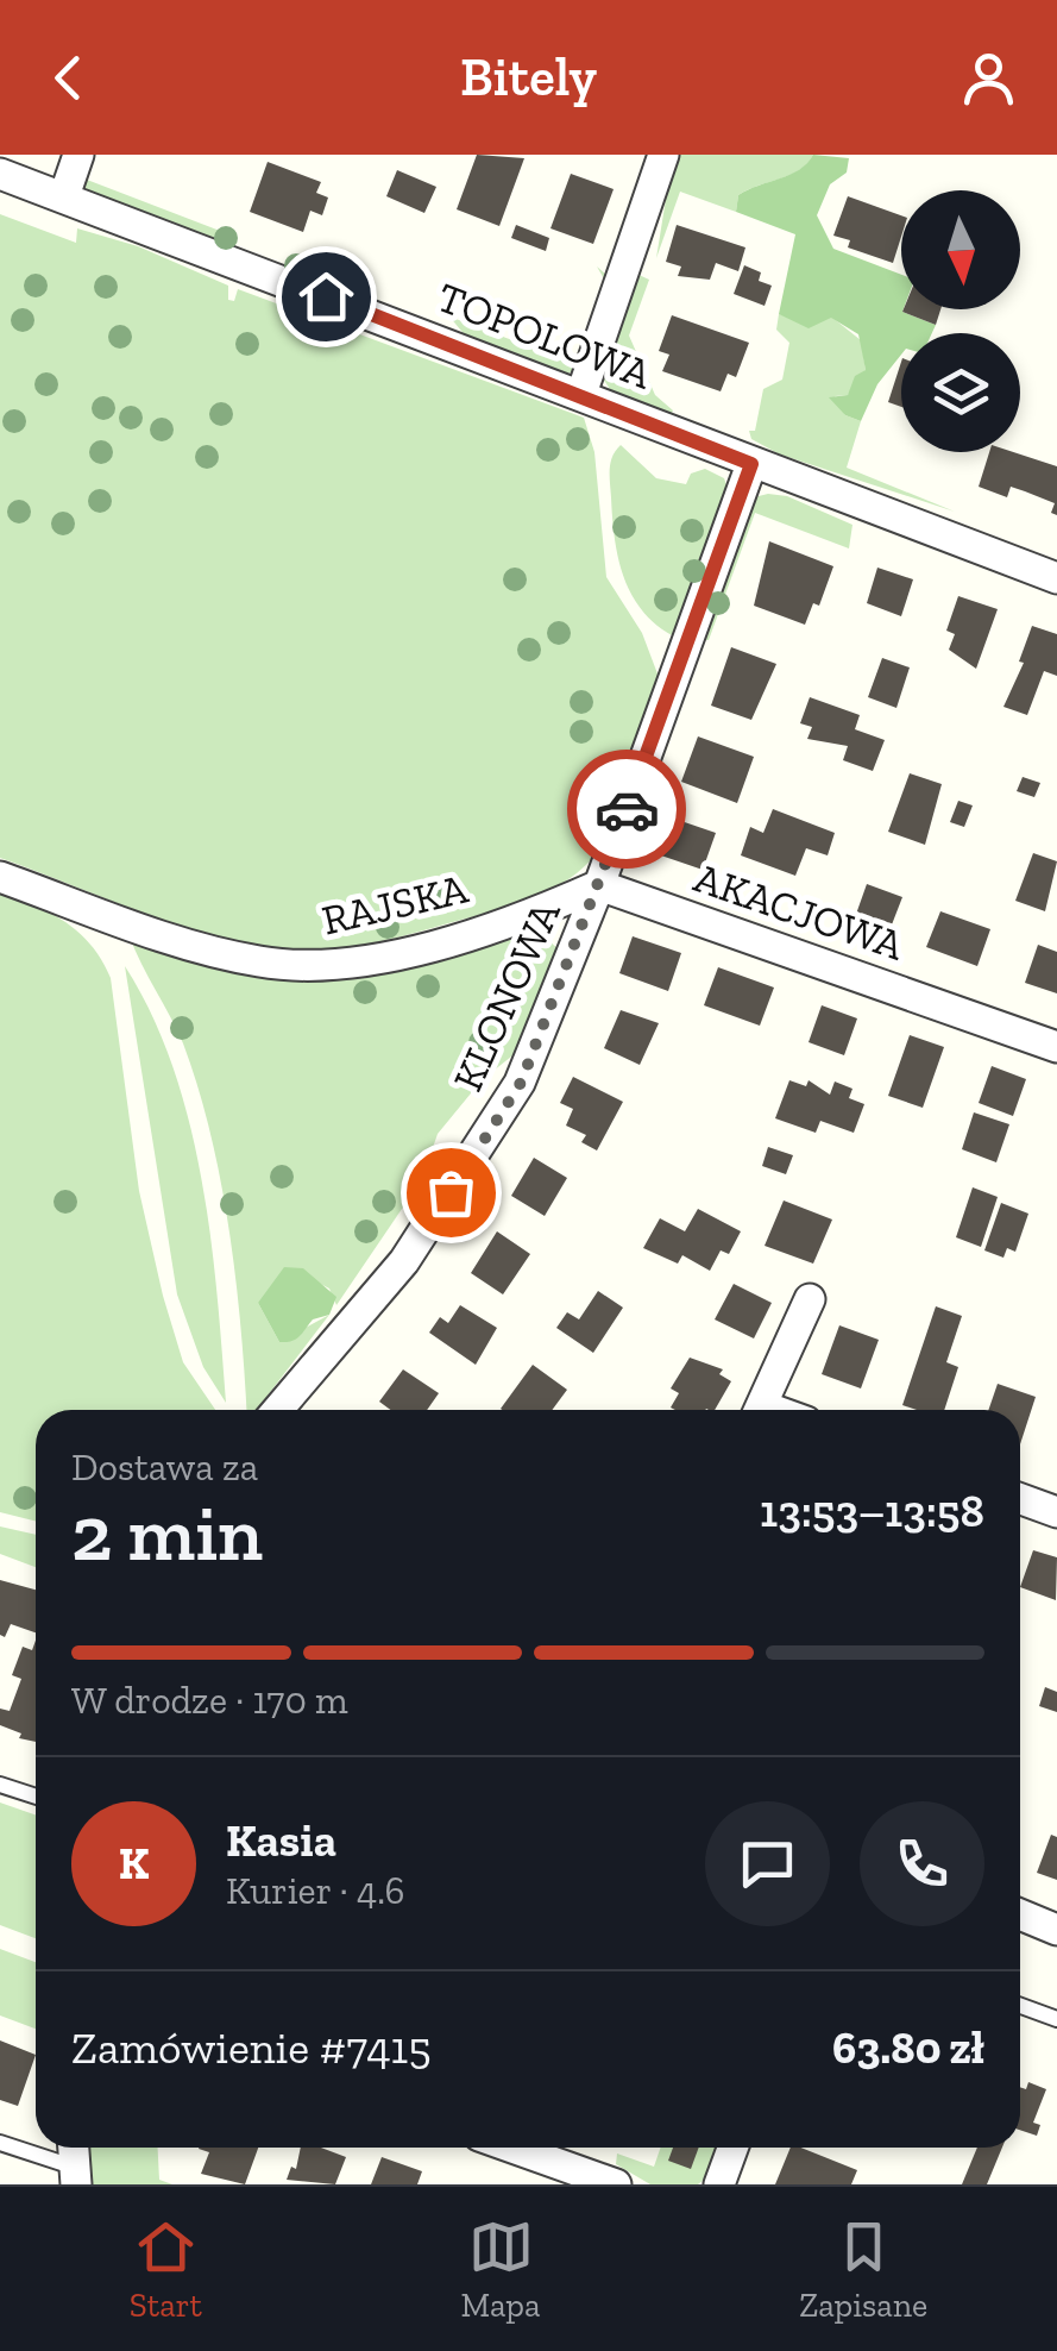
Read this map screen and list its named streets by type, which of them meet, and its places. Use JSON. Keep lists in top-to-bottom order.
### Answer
{
  "streets": {
    "street": [
      "TOPOLOWA",
      "RAJSKA",
      "AKACJOWA",
      "KLONOWA"
    ]
  },
  "crossings": [
    ["RAJSKA", "AKACJOWA"],
    ["RAJSKA", "KLONOWA"],
    ["AKACJOWA", "KLONOWA"]
  ],
  "north": "bottom",
  "page": {
    "header": "Bitely",
    "heading": ["2 min", "Dostawa za", "13:53–13:58"],
    "panel": [
      "Kasia",
      "Kurier · 4.6",
      "Zamówienie #7415",
      "63.80 zł"
    ],
    "bar": "W drodze · 170 m",
    "round": "K",
    "tabs": ["Start", "Mapa", "Zapisane"]
  }
}
